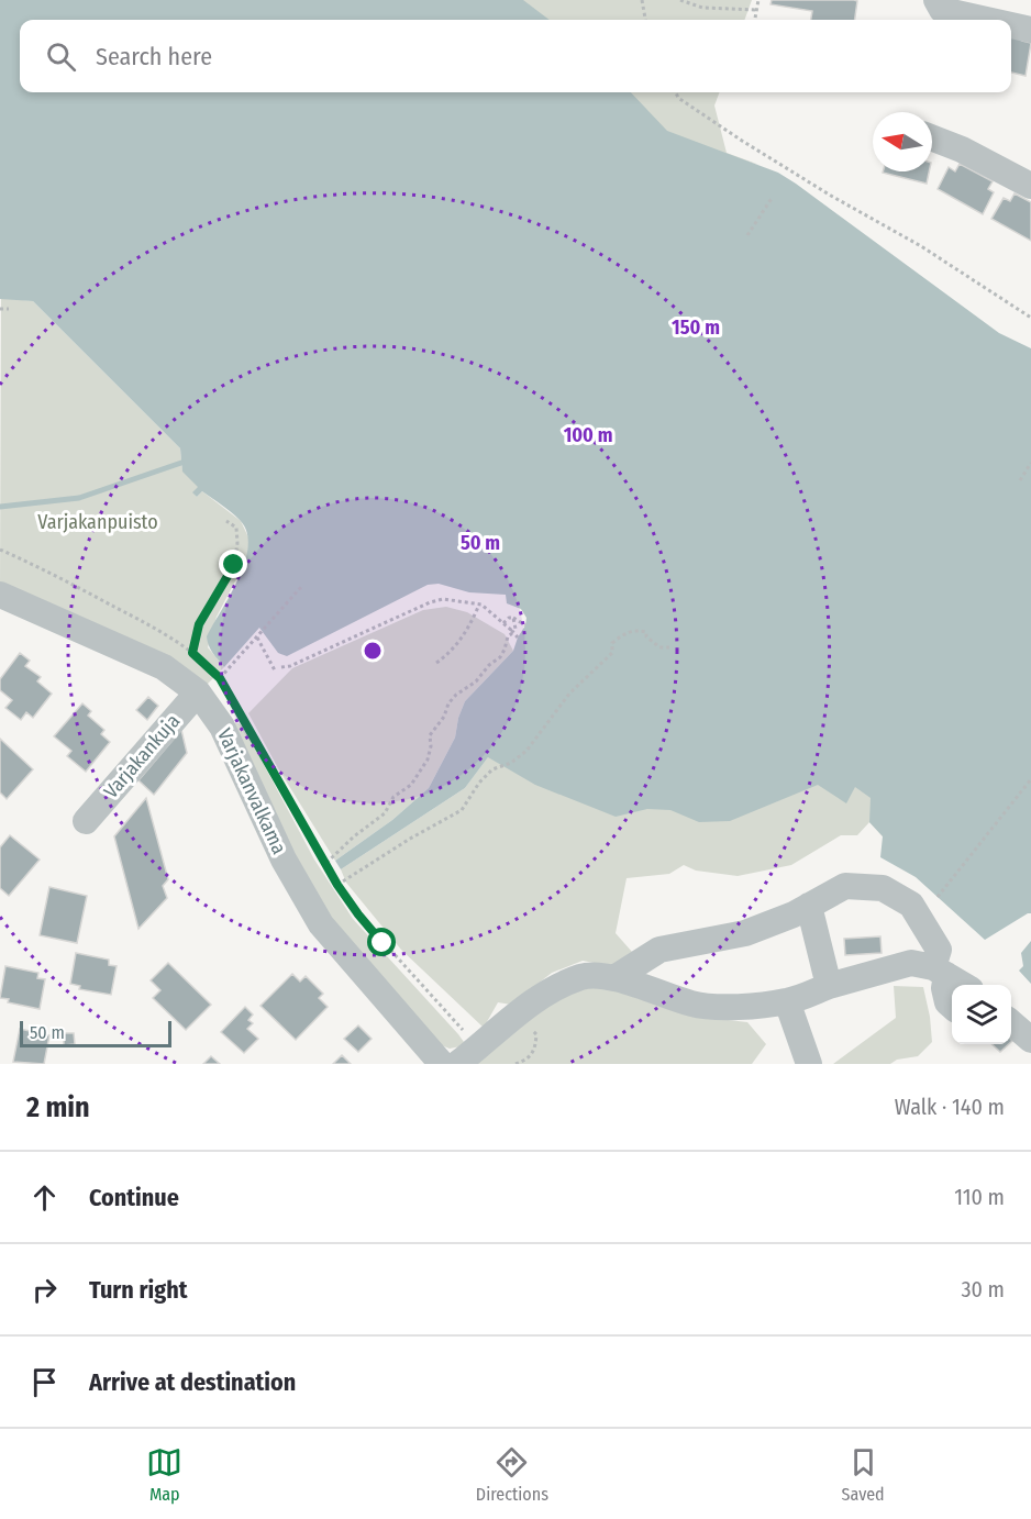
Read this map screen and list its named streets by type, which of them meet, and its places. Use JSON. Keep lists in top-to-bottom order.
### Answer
{
  "streets": {
    "street": ["Varjakankuja", "Varjakanvalkama"]
  },
  "crossings": [
    ["Varjakankuja", "Varjakanvalkama"]
  ],
  "parks": ["Varjakanpuisto"],
  "scale_bar": "50 m",
  "north": "left",
  "page": {
    "search": "Search here",
    "scale": "50 m",
    "heading": ["2 min", "Walk · 140 m"],
    "list": [
      ["Continue", "110 m"],
      ["Turn right", "30 m"],
      "Arrive at destination"
    ],
    "nav": ["Map", "Directions", "Saved"]
  },
  "rings": ["150 m", "100 m", "50 m"]
}
